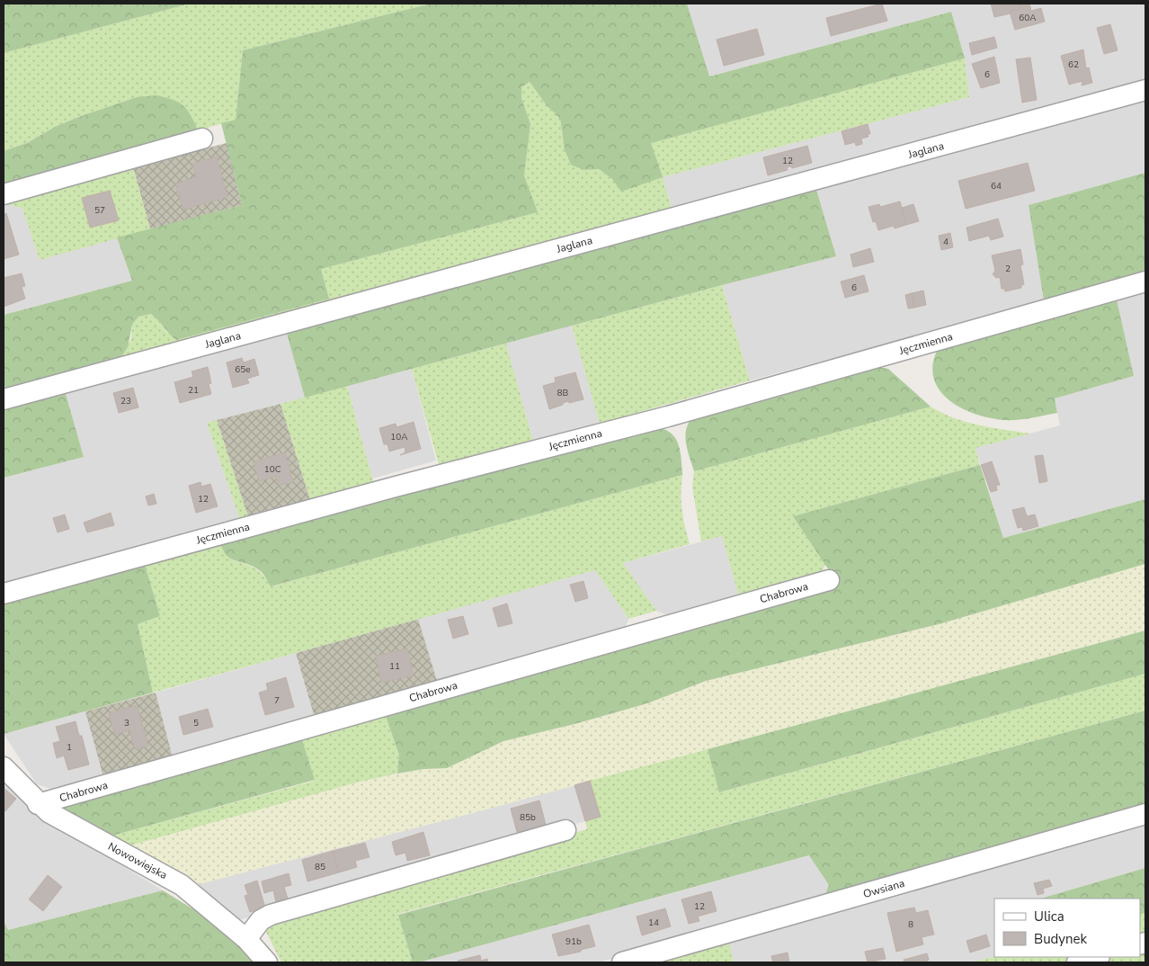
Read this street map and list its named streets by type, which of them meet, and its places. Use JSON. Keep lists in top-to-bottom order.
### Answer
{
  "streets": {
    "street": [
      "Jaglana",
      "Jęczmienna",
      "Chabrowa",
      "Nowowiejska",
      "Owsiana"
    ]
  },
  "crossings": [
    ["Chabrowa", "Nowowiejska"]
  ],
  "house_numbers": [
    "60A",
    "62",
    "6",
    "12",
    "64",
    "57",
    "4",
    "2",
    "6",
    "65e",
    "21",
    "8B",
    "23",
    "10A",
    "10C",
    "12",
    "11",
    "7",
    "3",
    "5",
    "1",
    "85b",
    "85",
    "12",
    "14",
    "8",
    "91b"
  ],
  "legend": ["Ulica", "Budynek"]
}
